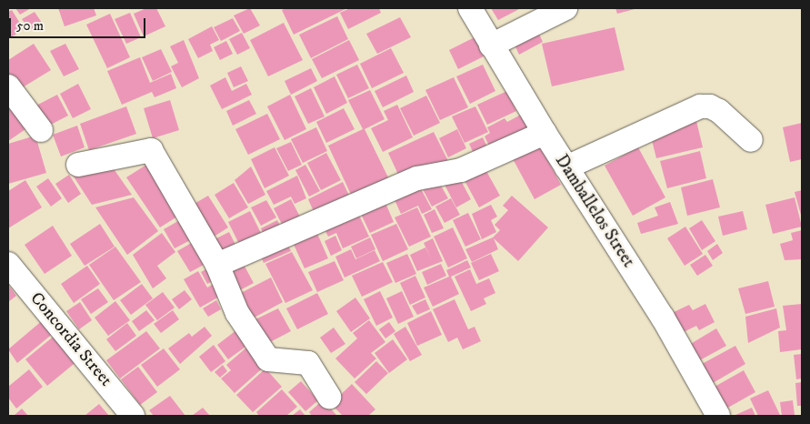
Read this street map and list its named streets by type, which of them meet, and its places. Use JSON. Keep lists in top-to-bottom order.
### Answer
{
  "streets": {
    "street": ["Damballelos Street", "Concordia Street"]
  },
  "scale_bar": "50 m"
}
